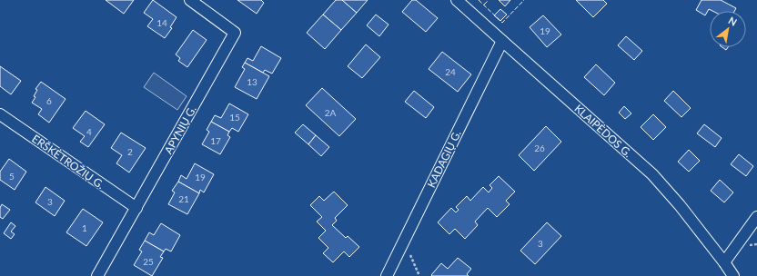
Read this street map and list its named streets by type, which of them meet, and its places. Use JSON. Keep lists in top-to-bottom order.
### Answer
{
  "streets": {
    "street": [
      "APYNIŲ G.",
      "KLAIPĖDOS G.",
      "KADAGIŲ G.",
      "ERŠKĖTROŽIŲ G."
    ]
  },
  "crossings": [
    ["APYNIŲ G.", "ERŠKĖTROŽIŲ G."],
    ["KLAIPĖDOS G.", "KADAGIŲ G."]
  ],
  "house_numbers": [
    "14",
    "19",
    "24",
    "13",
    "6",
    "2A",
    "15",
    "4",
    "17",
    "26",
    "2",
    "5",
    "19",
    "21",
    "3",
    "1",
    "3",
    "25"
  ],
  "north": "top right"
}
